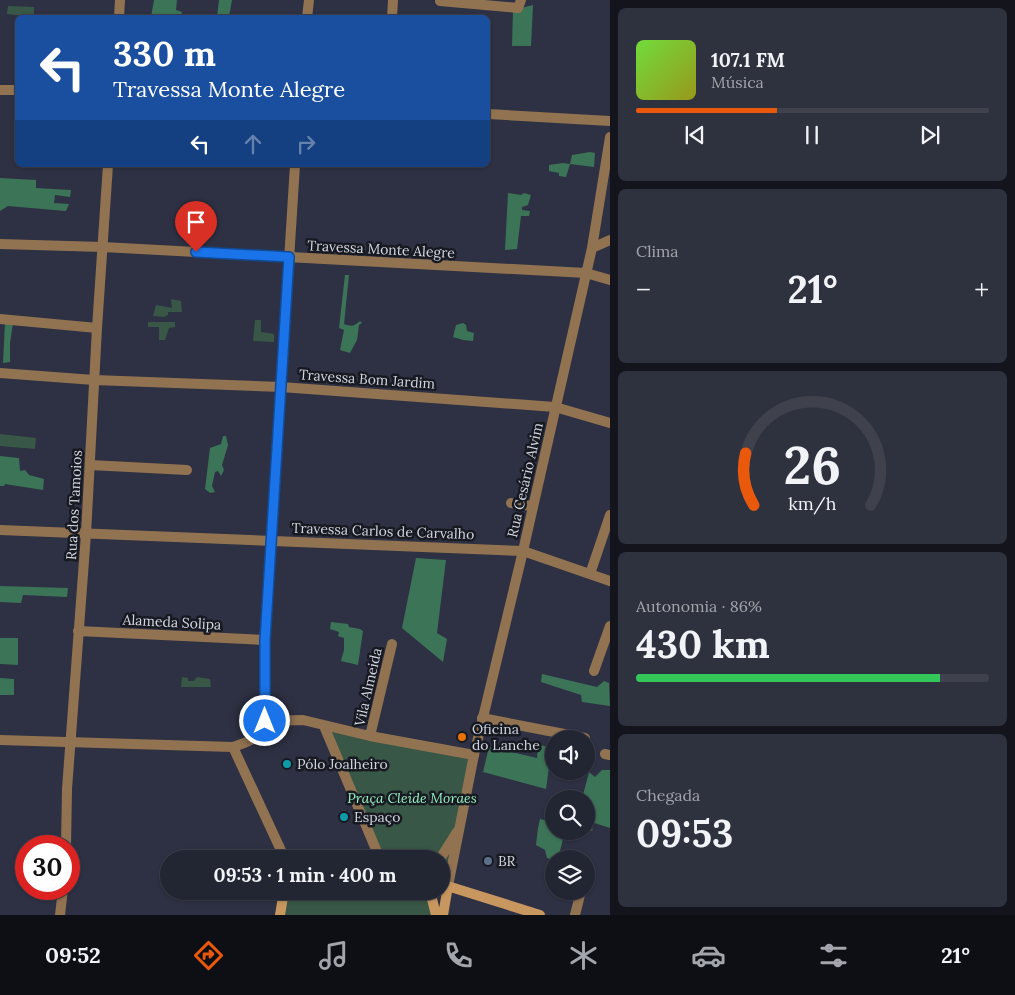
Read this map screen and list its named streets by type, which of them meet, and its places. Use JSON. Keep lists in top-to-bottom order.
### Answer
{
  "streets": {
    "street": [
      "Travessa Monte Alegre",
      "Travessa Bom Jardim",
      "Rua Cesário Alvim",
      "Rua dos Tamoios",
      "Travessa Carlos de Carvalho",
      "Alameda Solipa",
      "Vila Almeida"
    ]
  },
  "crossings": [
    ["Travessa Monte Alegre", "Rua Cesário Alvim"],
    ["Travessa Monte Alegre", "Rua dos Tamoios"],
    ["Travessa Bom Jardim", "Rua Cesário Alvim"],
    ["Travessa Bom Jardim", "Rua dos Tamoios"],
    ["Rua Cesário Alvim", "Travessa Carlos de Carvalho"],
    ["Rua dos Tamoios", "Travessa Carlos de Carvalho"],
    ["Rua dos Tamoios", "Alameda Solipa"]
  ],
  "parks": ["Praça Cleide Moraes"],
  "places": [
    "Oficina do Lanche",
    "Pólo Joalheiro",
    "Espaço",
    "BR"
  ],
  "page": {
    "turn": ["330 m", "Travessa Monte Alegre"],
    "song": ["107.1 FM", "Música"],
    "tile": [
      "Clima",
      ["Autonomia · 86%", "430 km"],
      ["Chegada", "09:53"]
    ],
    "heat": ["−", "21°", "+"],
    "limit": "30",
    "trip": "09:53 · 1 min · 400 m",
    "tabs": ["09:52", "21°"],
    "gauge": ["26", "km/h"]
  }
}
